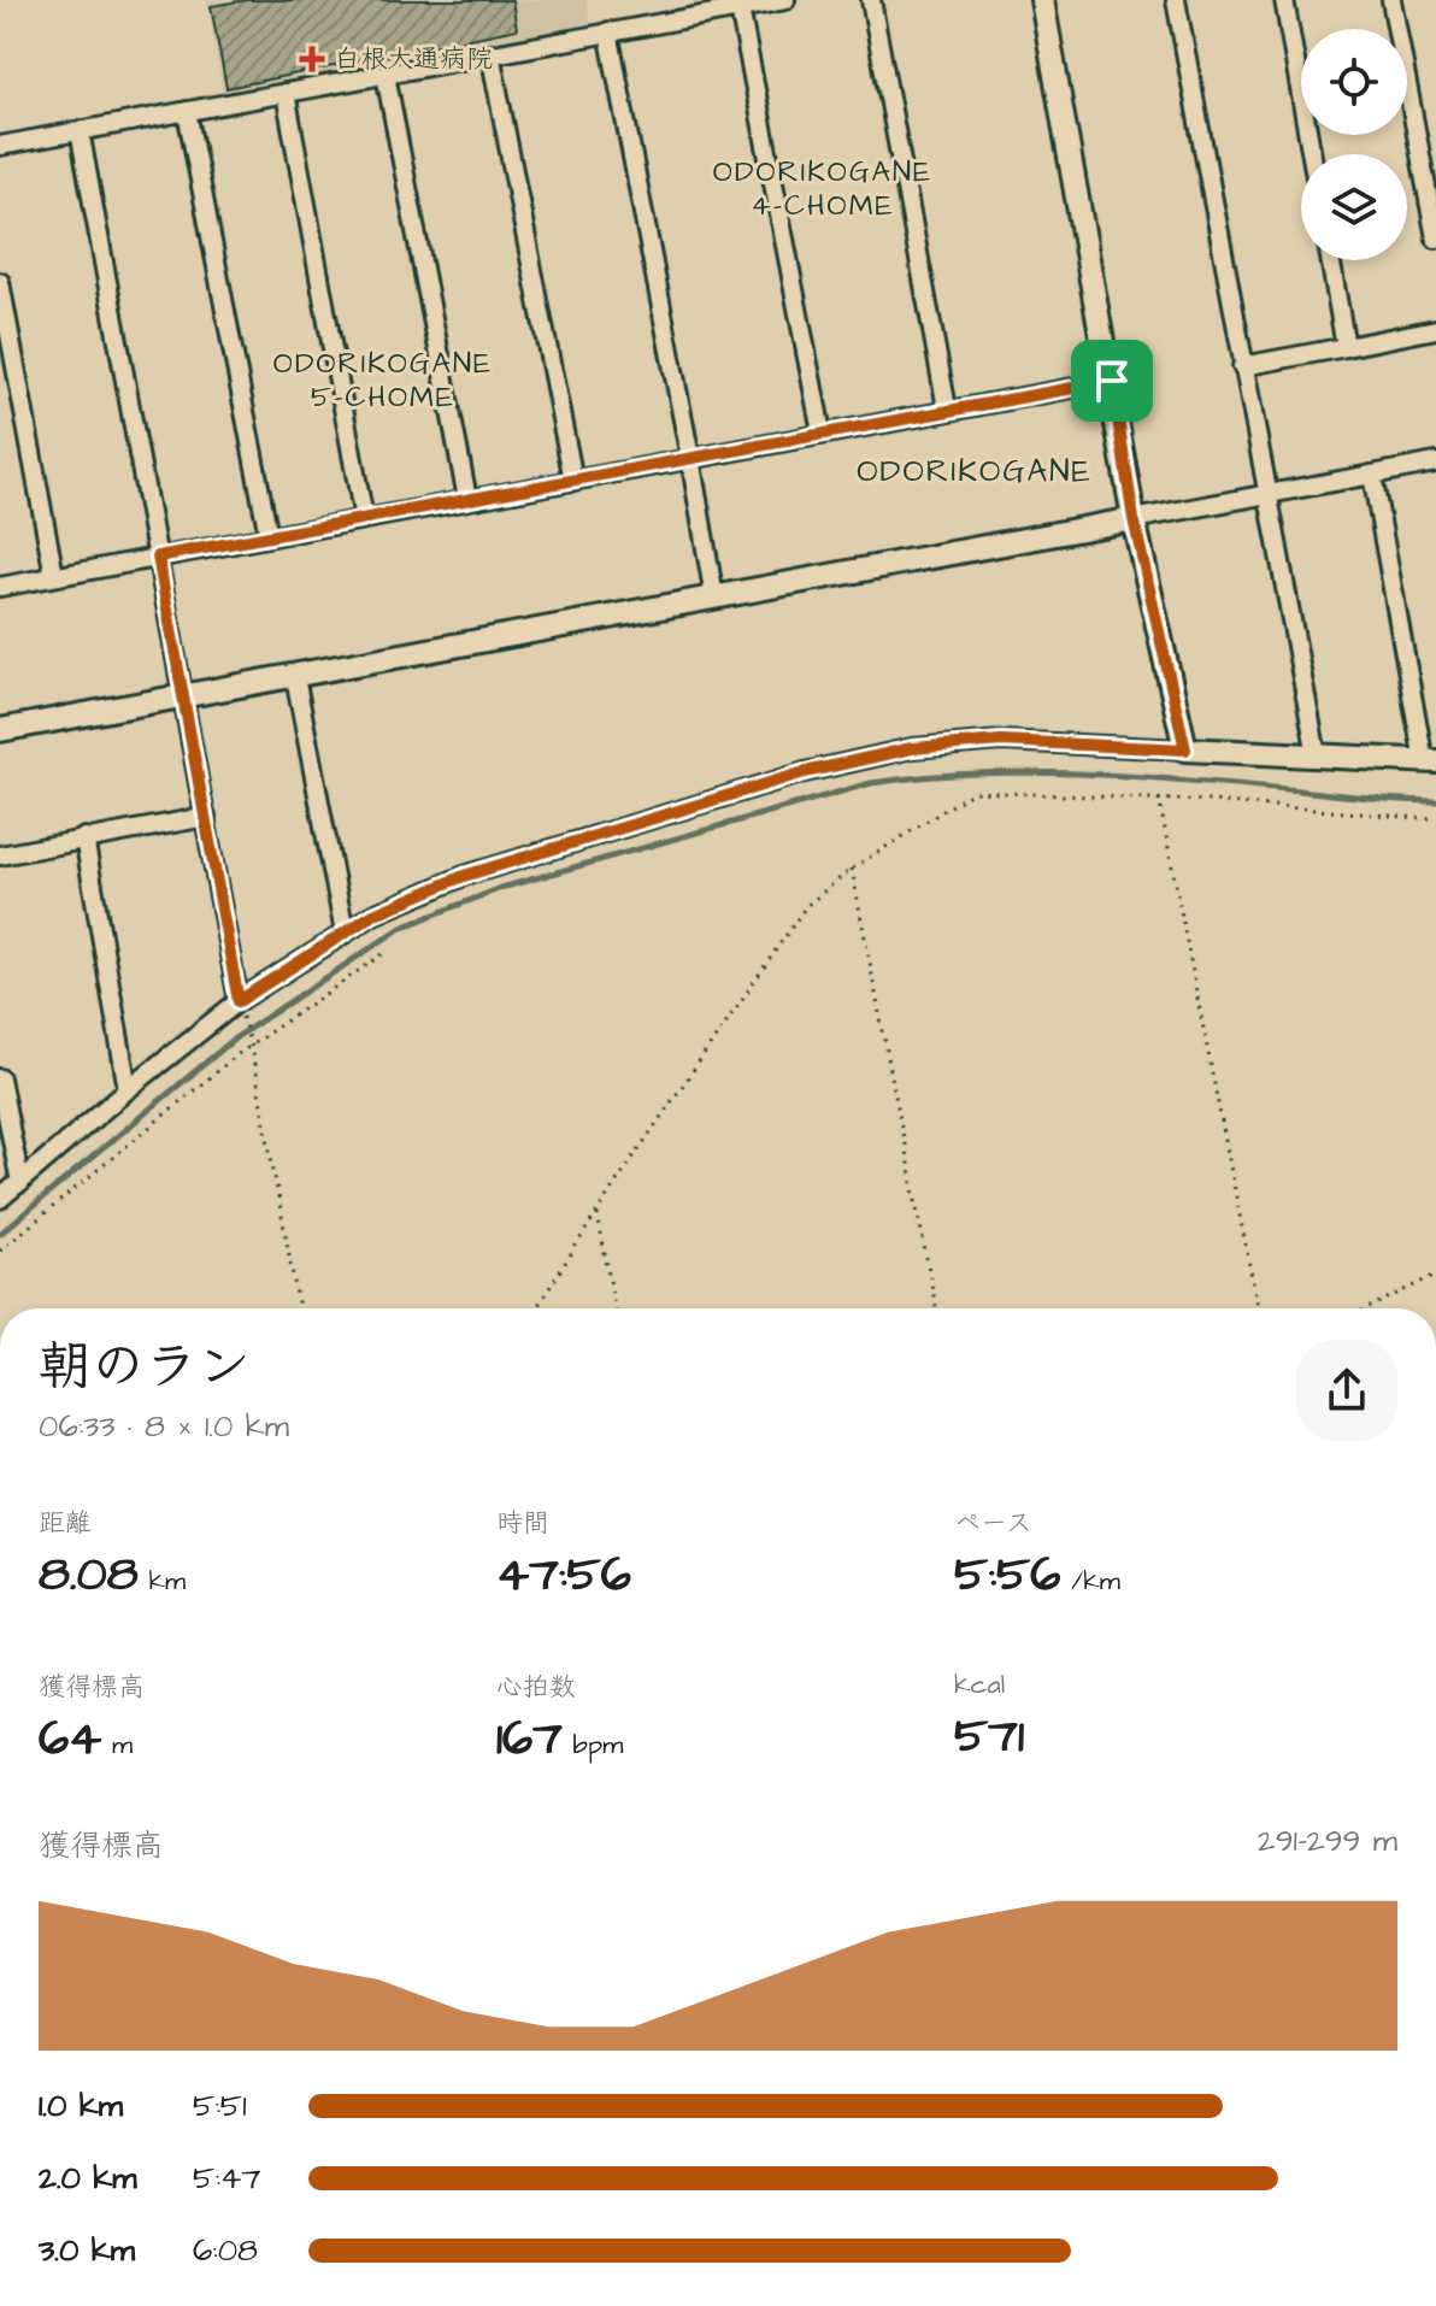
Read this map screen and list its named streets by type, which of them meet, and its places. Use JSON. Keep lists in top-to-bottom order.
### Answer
{
  "districts": ["ODORIKOGANE 4-CHOME", "ODORIKOGANE 5-CHOME", "ODORIKOGANE"],
  "places": {
    "health": ["白根大通病院"]
  },
  "page": {
    "heading": ["朝のラン", "06:33 · 8 × 1.0 km"],
    "stats": [
      ["距離", "8.08 km"],
      ["時間", "47:56"],
      ["ペース", "5:56 /km"],
      ["獲得標高", "64 m"],
      ["心拍数", "167 bpm"],
      ["kcal", "571"]
    ],
    "chart": ["獲得標高", "291–299 m"],
    "list": [
      {
        "name": "1.0 km",
        "note": "5:51"
      },
      {
        "name": "2.0 km",
        "note": "5:47"
      },
      {
        "name": "3.0 km",
        "note": "6:08"
      }
    ]
  }
}
